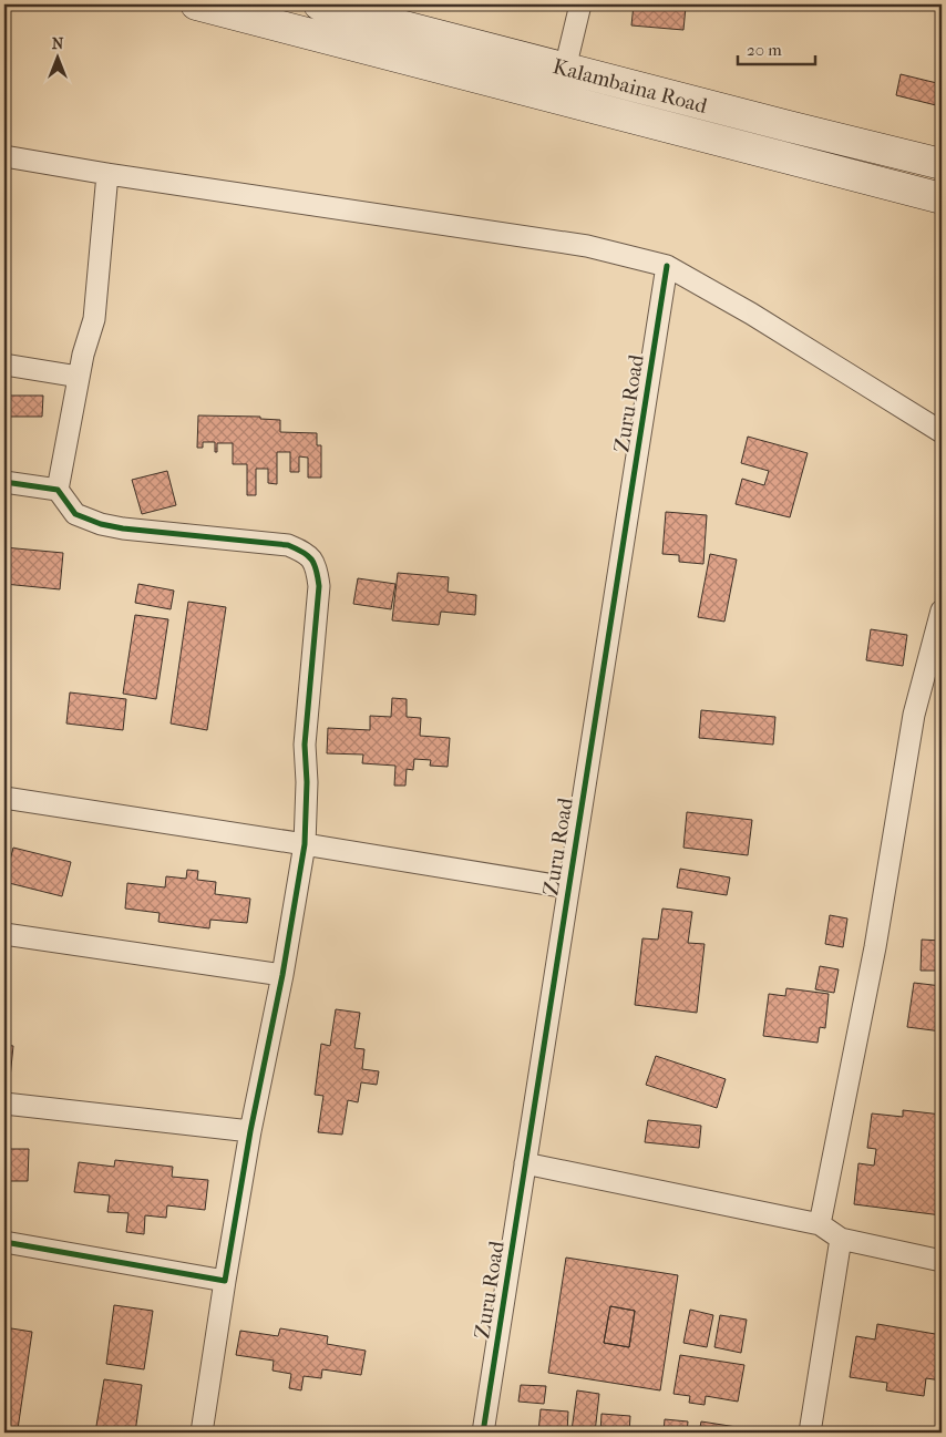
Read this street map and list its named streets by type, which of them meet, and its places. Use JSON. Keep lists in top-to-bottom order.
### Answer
{
  "streets": {
    "main road": ["Kalambaina Road"],
    "street": ["Zuru Road"]
  },
  "scale_bar": "20 m",
  "north": "top"
}
